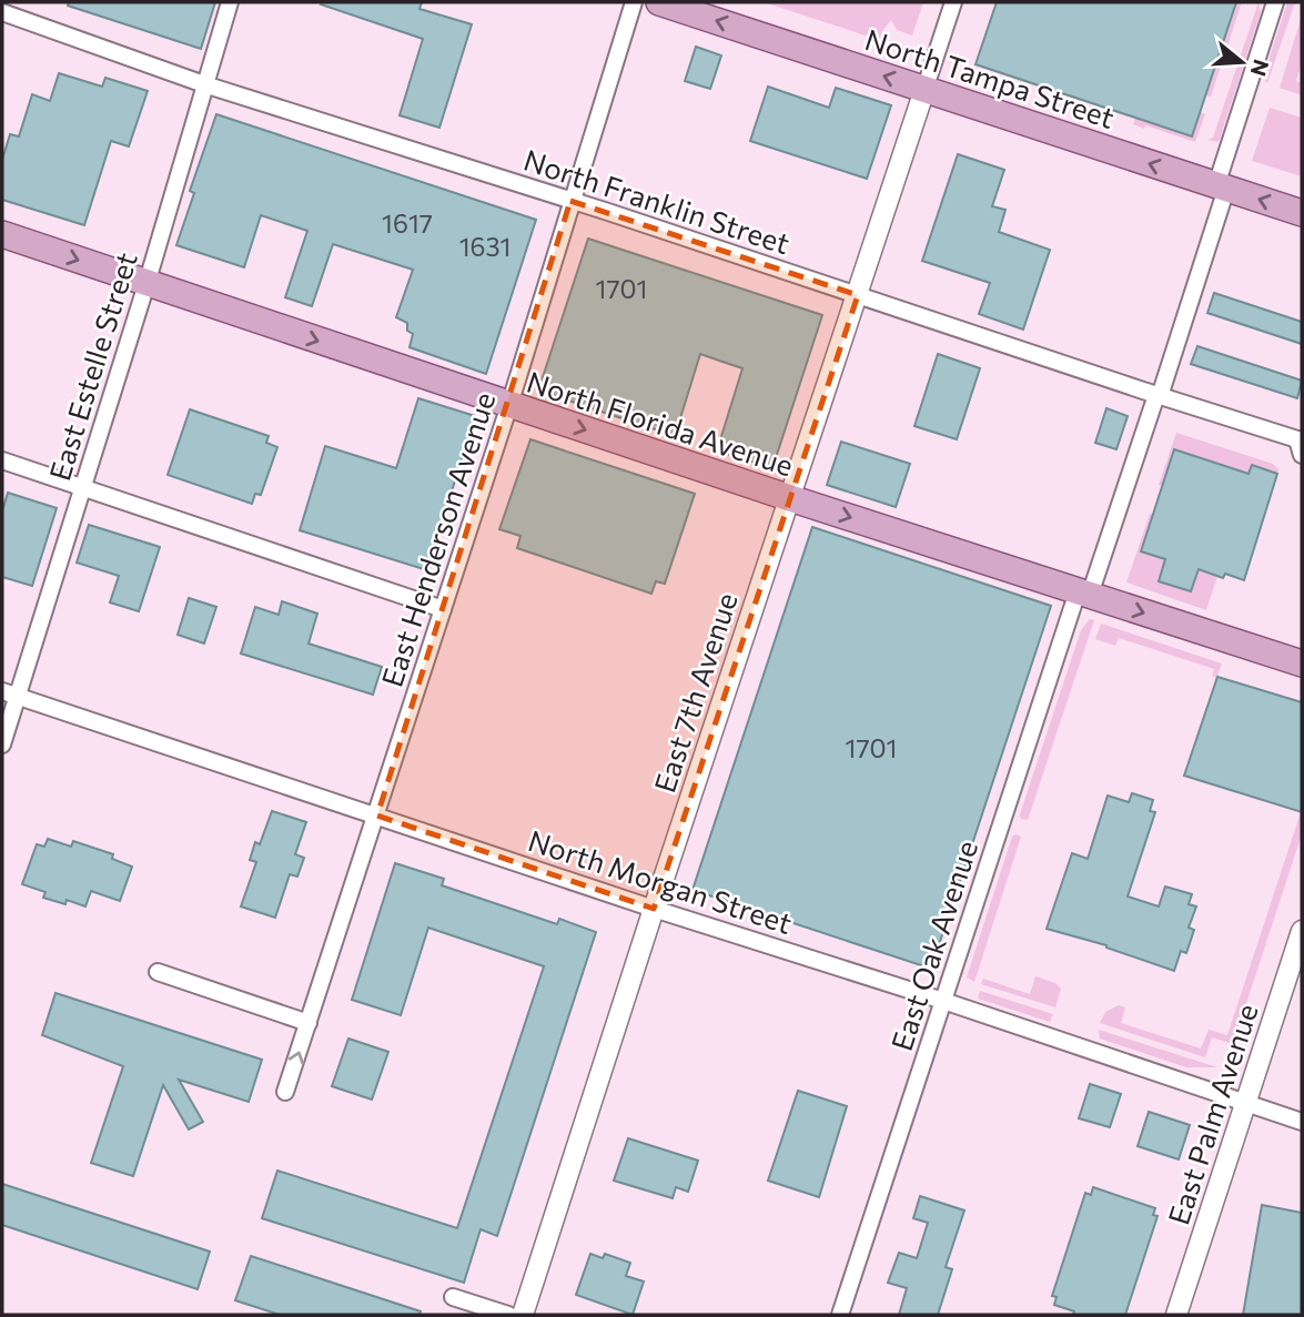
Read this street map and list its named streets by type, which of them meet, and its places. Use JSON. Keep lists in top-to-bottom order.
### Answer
{
  "streets": {
    "main road": ["North Tampa Street", "North Florida Avenue"],
    "street": [
      "North Franklin Street",
      "East Estelle Street",
      "East Henderson Avenue",
      "East 7th Avenue",
      "North Morgan Street",
      "East Oak Avenue",
      "East Palm Avenue"
    ]
  },
  "crossings": [
    ["North Tampa Street", "East 7th Avenue"],
    ["North Tampa Street", "East Oak Avenue"],
    ["North Franklin Street", "East Estelle Street"],
    ["North Franklin Street", "East Henderson Avenue"],
    ["North Franklin Street", "East 7th Avenue"],
    ["North Franklin Street", "East Oak Avenue"],
    ["East Estelle Street", "North Florida Avenue"],
    ["East Estelle Street", "North Morgan Street"],
    ["North Florida Avenue", "East Henderson Avenue"],
    ["North Florida Avenue", "East 7th Avenue"],
    ["North Florida Avenue", "East Oak Avenue"],
    ["East Henderson Avenue", "North Morgan Street"],
    ["East 7th Avenue", "North Morgan Street"],
    ["North Morgan Street", "East Oak Avenue"],
    ["North Morgan Street", "East Palm Avenue"]
  ],
  "one_way": ["North Tampa Street", "North Florida Avenue"],
  "house_numbers": [
    "1617",
    "1631",
    "1701",
    "1701"
  ],
  "north": "right"
}
